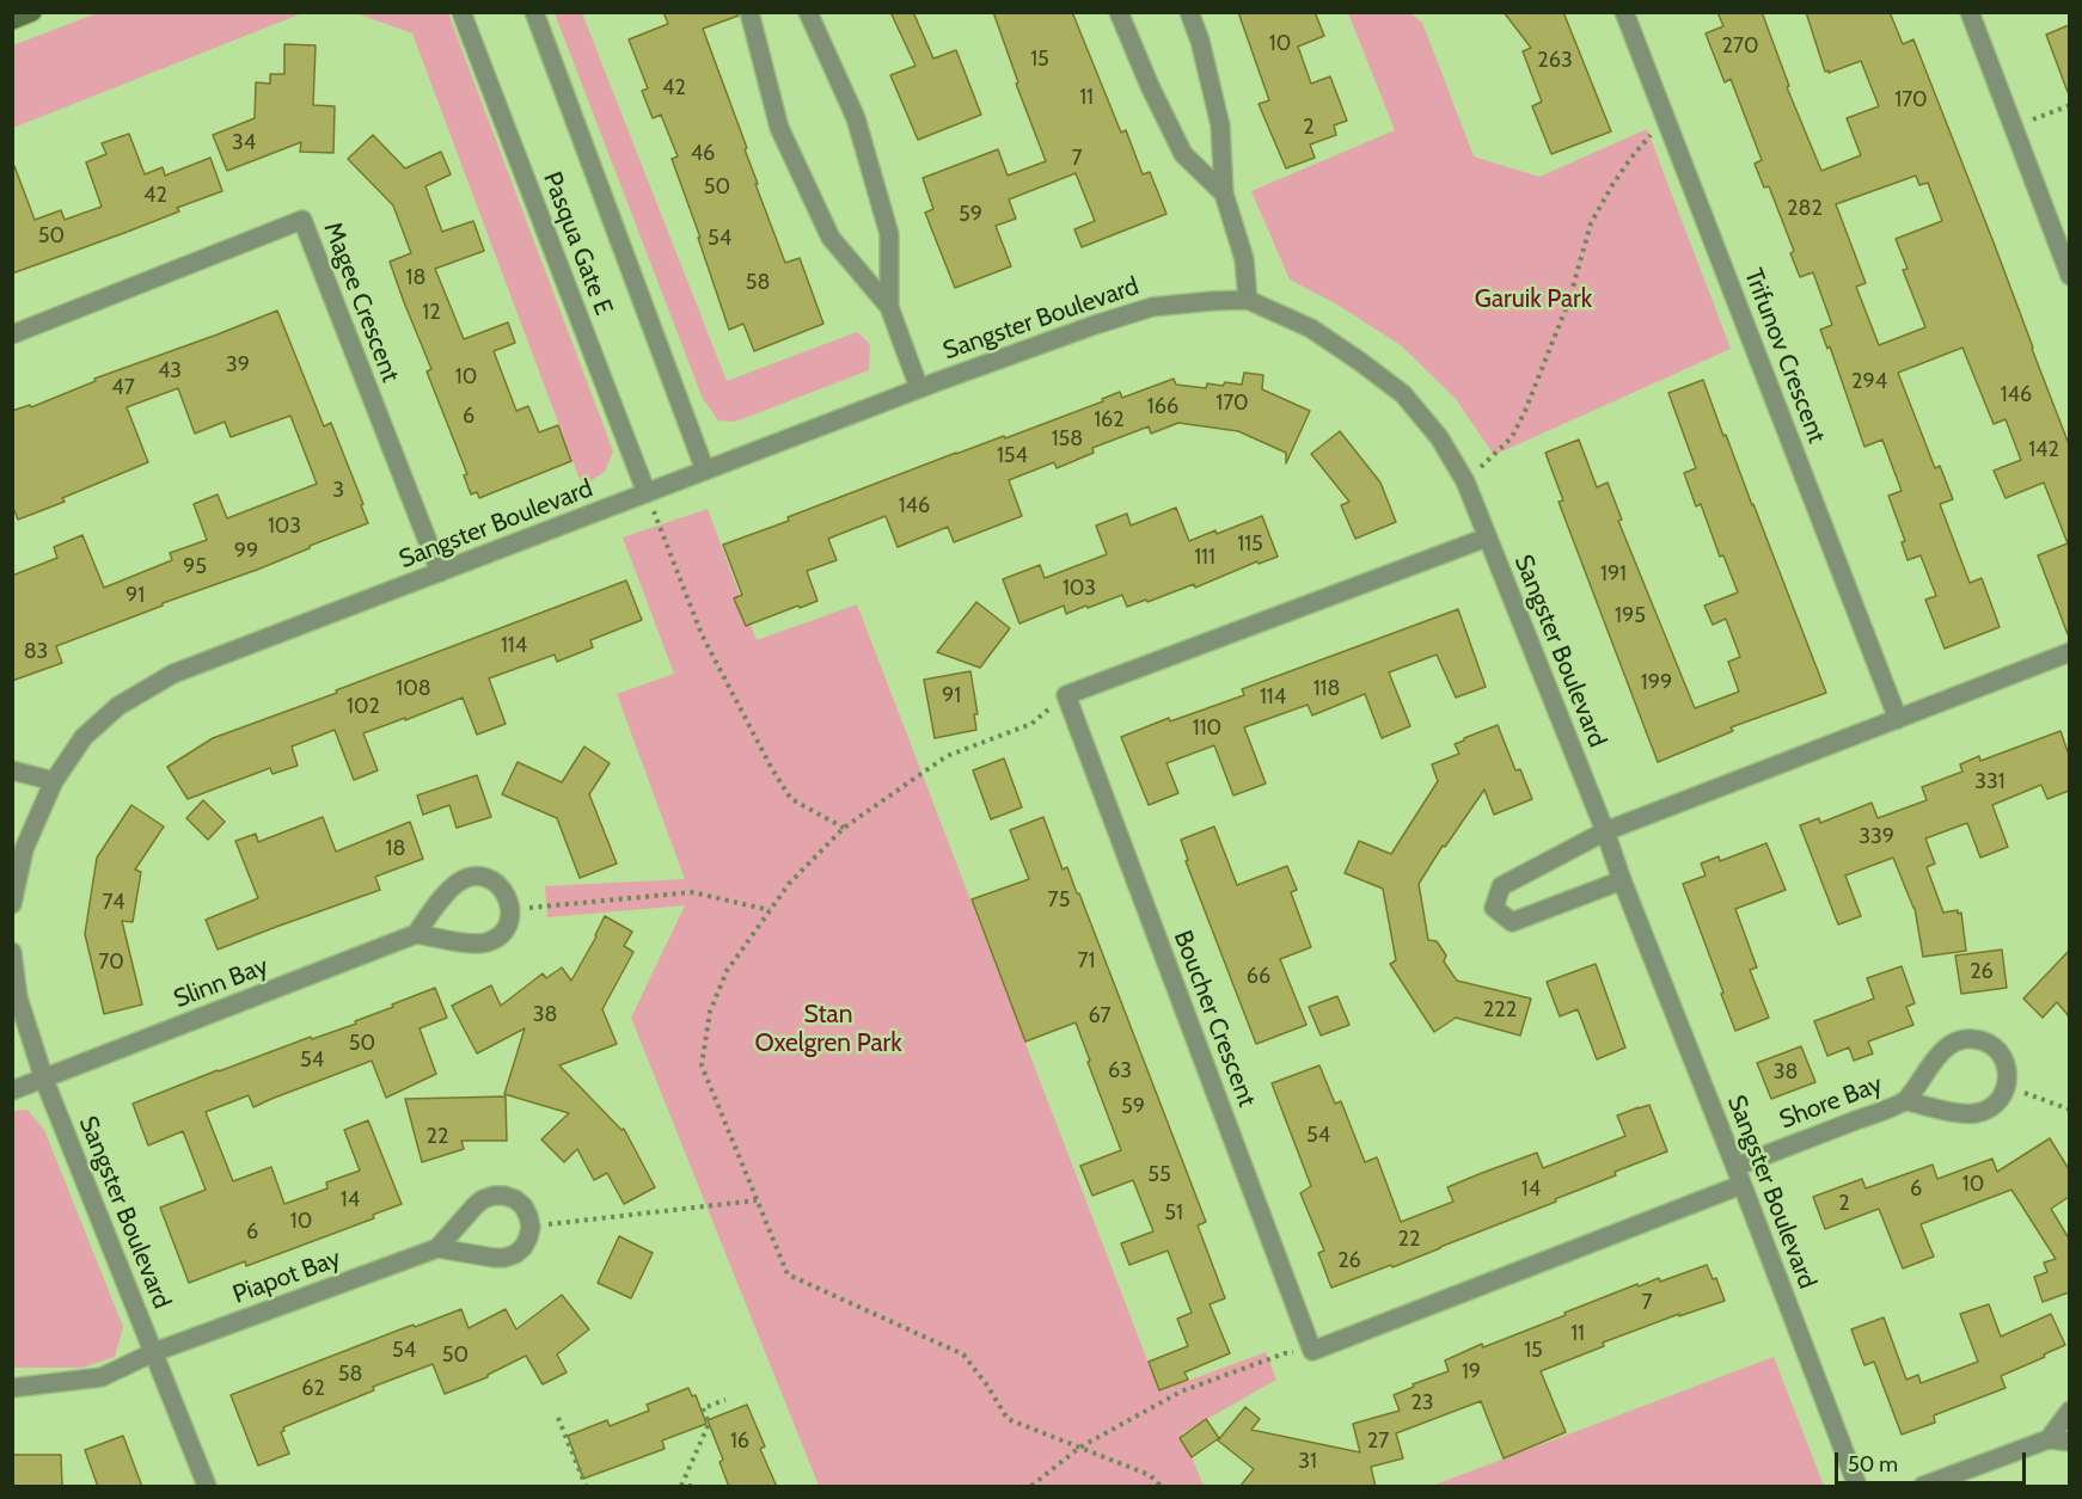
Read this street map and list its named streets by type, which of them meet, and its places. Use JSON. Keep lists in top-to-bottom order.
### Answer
{
  "streets": {
    "street": [
      "Pasqua Gate E",
      "Magee Crescent",
      "Sangster Boulevard",
      "Trifunov Crescent",
      "Slinn Bay",
      "Boucher Crescent",
      "Shore Bay",
      "Piapot Bay"
    ]
  },
  "crossings": [
    ["Pasqua Gate E", "Sangster Boulevard"],
    ["Magee Crescent", "Sangster Boulevard"],
    ["Sangster Boulevard", "Slinn Bay"],
    ["Sangster Boulevard", "Shore Bay"],
    ["Sangster Boulevard", "Piapot Bay"]
  ],
  "parks": ["Garuik Park", "Stan Oxelgren Park"],
  "house_numbers": [
    "10",
    "270",
    "15",
    "263",
    "42",
    "11",
    "170",
    "2",
    "34",
    "46",
    "7",
    "50",
    "42",
    "282",
    "59",
    "50",
    "54",
    "18",
    "58",
    "12",
    "39",
    "43",
    "10",
    "294",
    "47",
    "146",
    "170",
    "166",
    "6",
    "162",
    "158",
    "142",
    "154",
    "3",
    "146",
    "103",
    "115",
    "99",
    "111",
    "95",
    "191",
    "103",
    "91",
    "195",
    "114",
    "83",
    "199",
    "108",
    "118",
    "91",
    "114",
    "102",
    "110",
    "331",
    "339",
    "18",
    "75",
    "74",
    "71",
    "70",
    "26",
    "66",
    "222",
    "38",
    "67",
    "50",
    "54",
    "63",
    "38",
    "59",
    "54",
    "22",
    "55",
    "10",
    "14",
    "6",
    "14",
    "2",
    "51",
    "10",
    "6",
    "22",
    "26",
    "7",
    "11",
    "54",
    "15",
    "50",
    "19",
    "58",
    "62",
    "23",
    "16",
    "27",
    "31"
  ],
  "scale_bar": "50 m"
}
